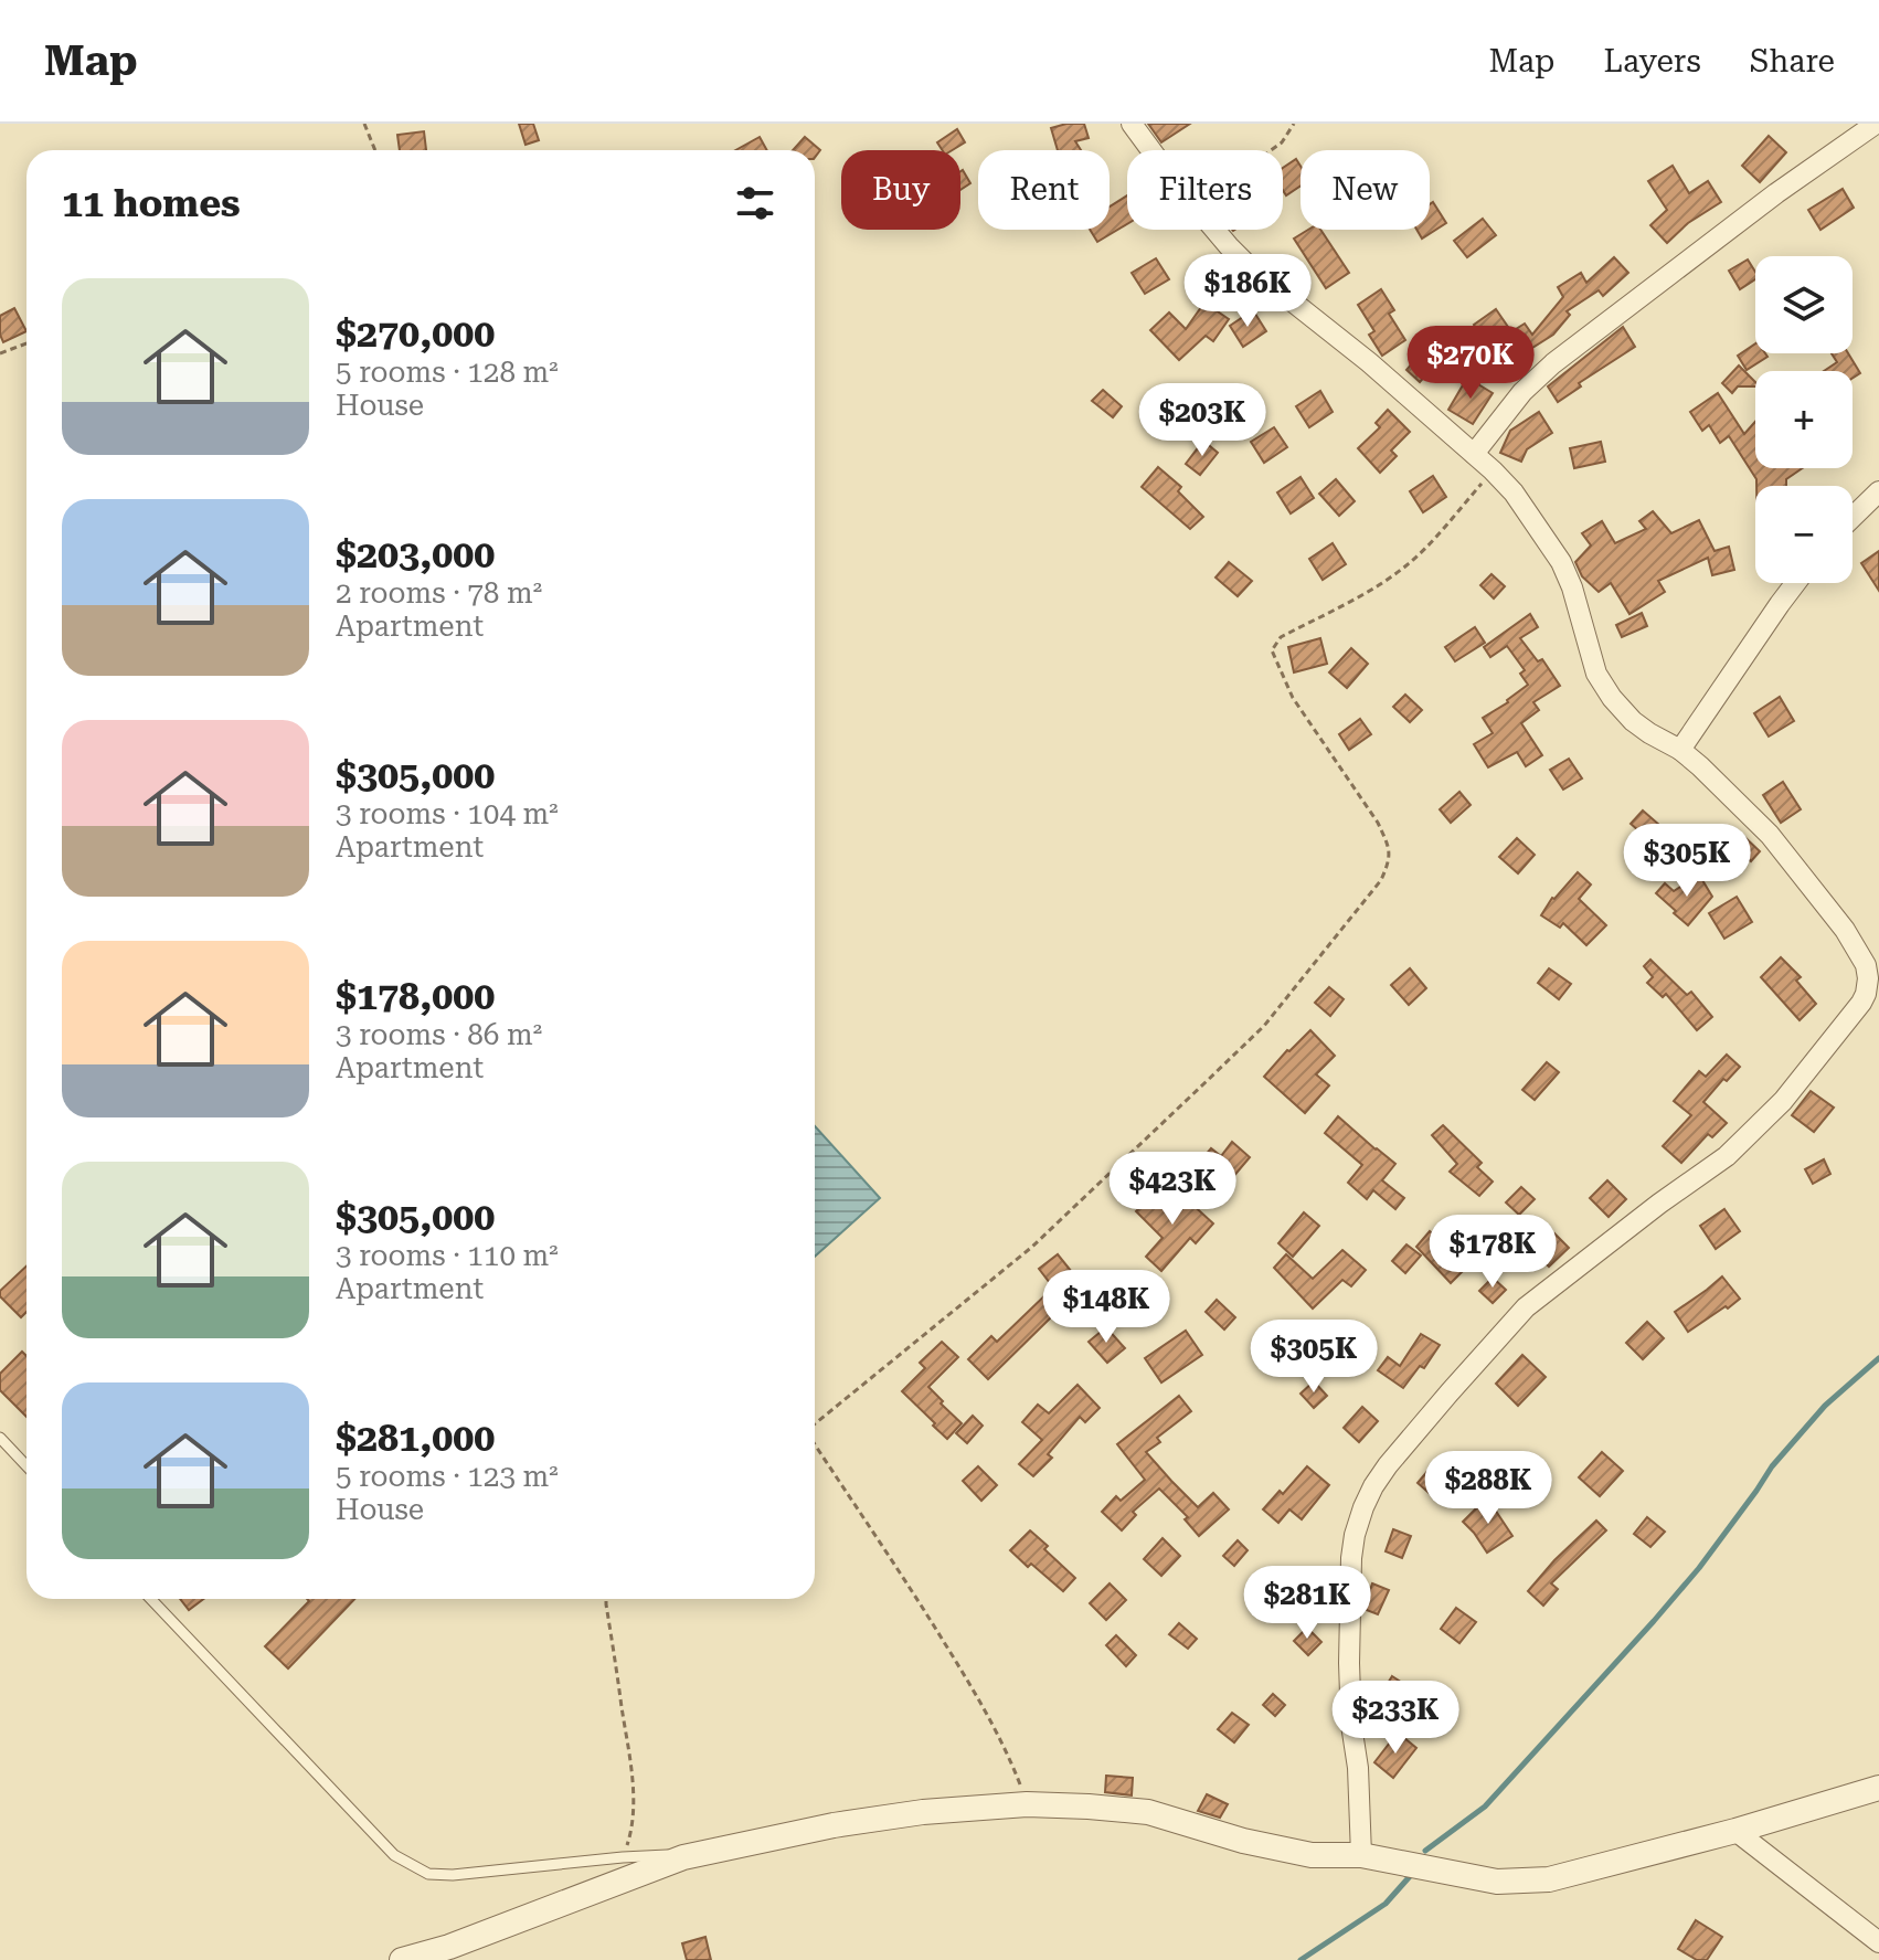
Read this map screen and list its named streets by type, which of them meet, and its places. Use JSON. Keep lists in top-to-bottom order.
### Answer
{
  "page": {
    "header": "Map",
    "nav": ["Map", "Layers", "Share"],
    "chip": [
      "Buy",
      "Rent",
      "Filters",
      "New"
    ],
    "heading": "11 homes",
    "price": [
      "$186K",
      "$270K",
      "$203K",
      "$305K",
      "$423K",
      "$178K",
      "$148K",
      "$305K",
      "$288K",
      "$281K",
      "$233K"
    ],
    "map_buttons": ["+", "−"],
    "list": [
      {
        "name": "$270,000",
        "note": "5 rooms · 128 m² · House"
      },
      {
        "name": "$203,000",
        "note": "2 rooms · 78 m² · Apartment"
      },
      {
        "name": "$305,000",
        "note": "3 rooms · 104 m² · Apartment"
      },
      {
        "name": "$178,000",
        "note": "3 rooms · 86 m² · Apartment"
      },
      {
        "name": "$305,000",
        "note": "3 rooms · 110 m² · Apartment"
      },
      {
        "name": "$281,000",
        "note": "5 rooms · 123 m² · House"
      }
    ]
  }
}
